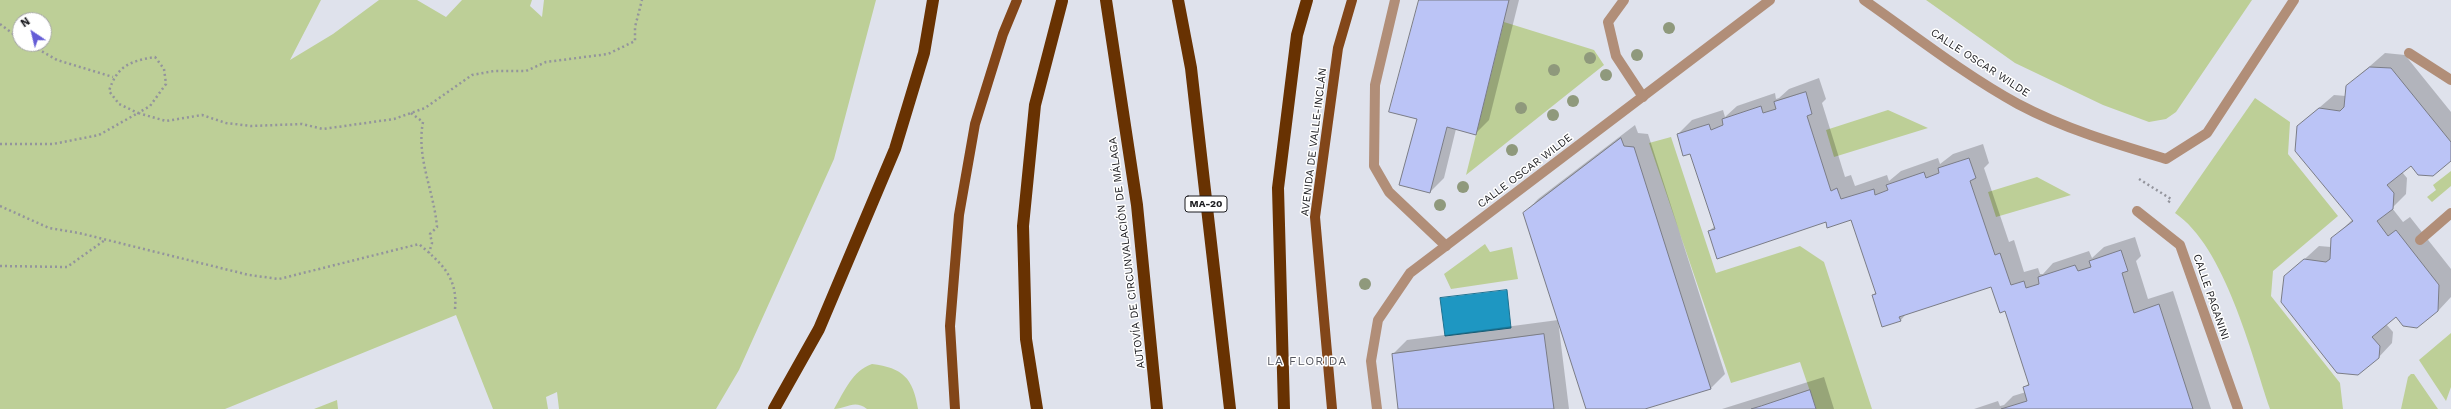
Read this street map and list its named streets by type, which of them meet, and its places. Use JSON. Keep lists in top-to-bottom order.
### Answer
{
  "streets": {
    "highway": ["MA-20", "AUTOVÍA DE CIRCUNVALACIÓN DE MÁLAGA"],
    "main road": ["AVENIDA DE VALLE-INCLÁN"],
    "street": ["CALLE OSCAR WILDE", "CALLE PAGANINI"]
  },
  "districts": ["LA FLORIDA"],
  "north": "top left"
}
